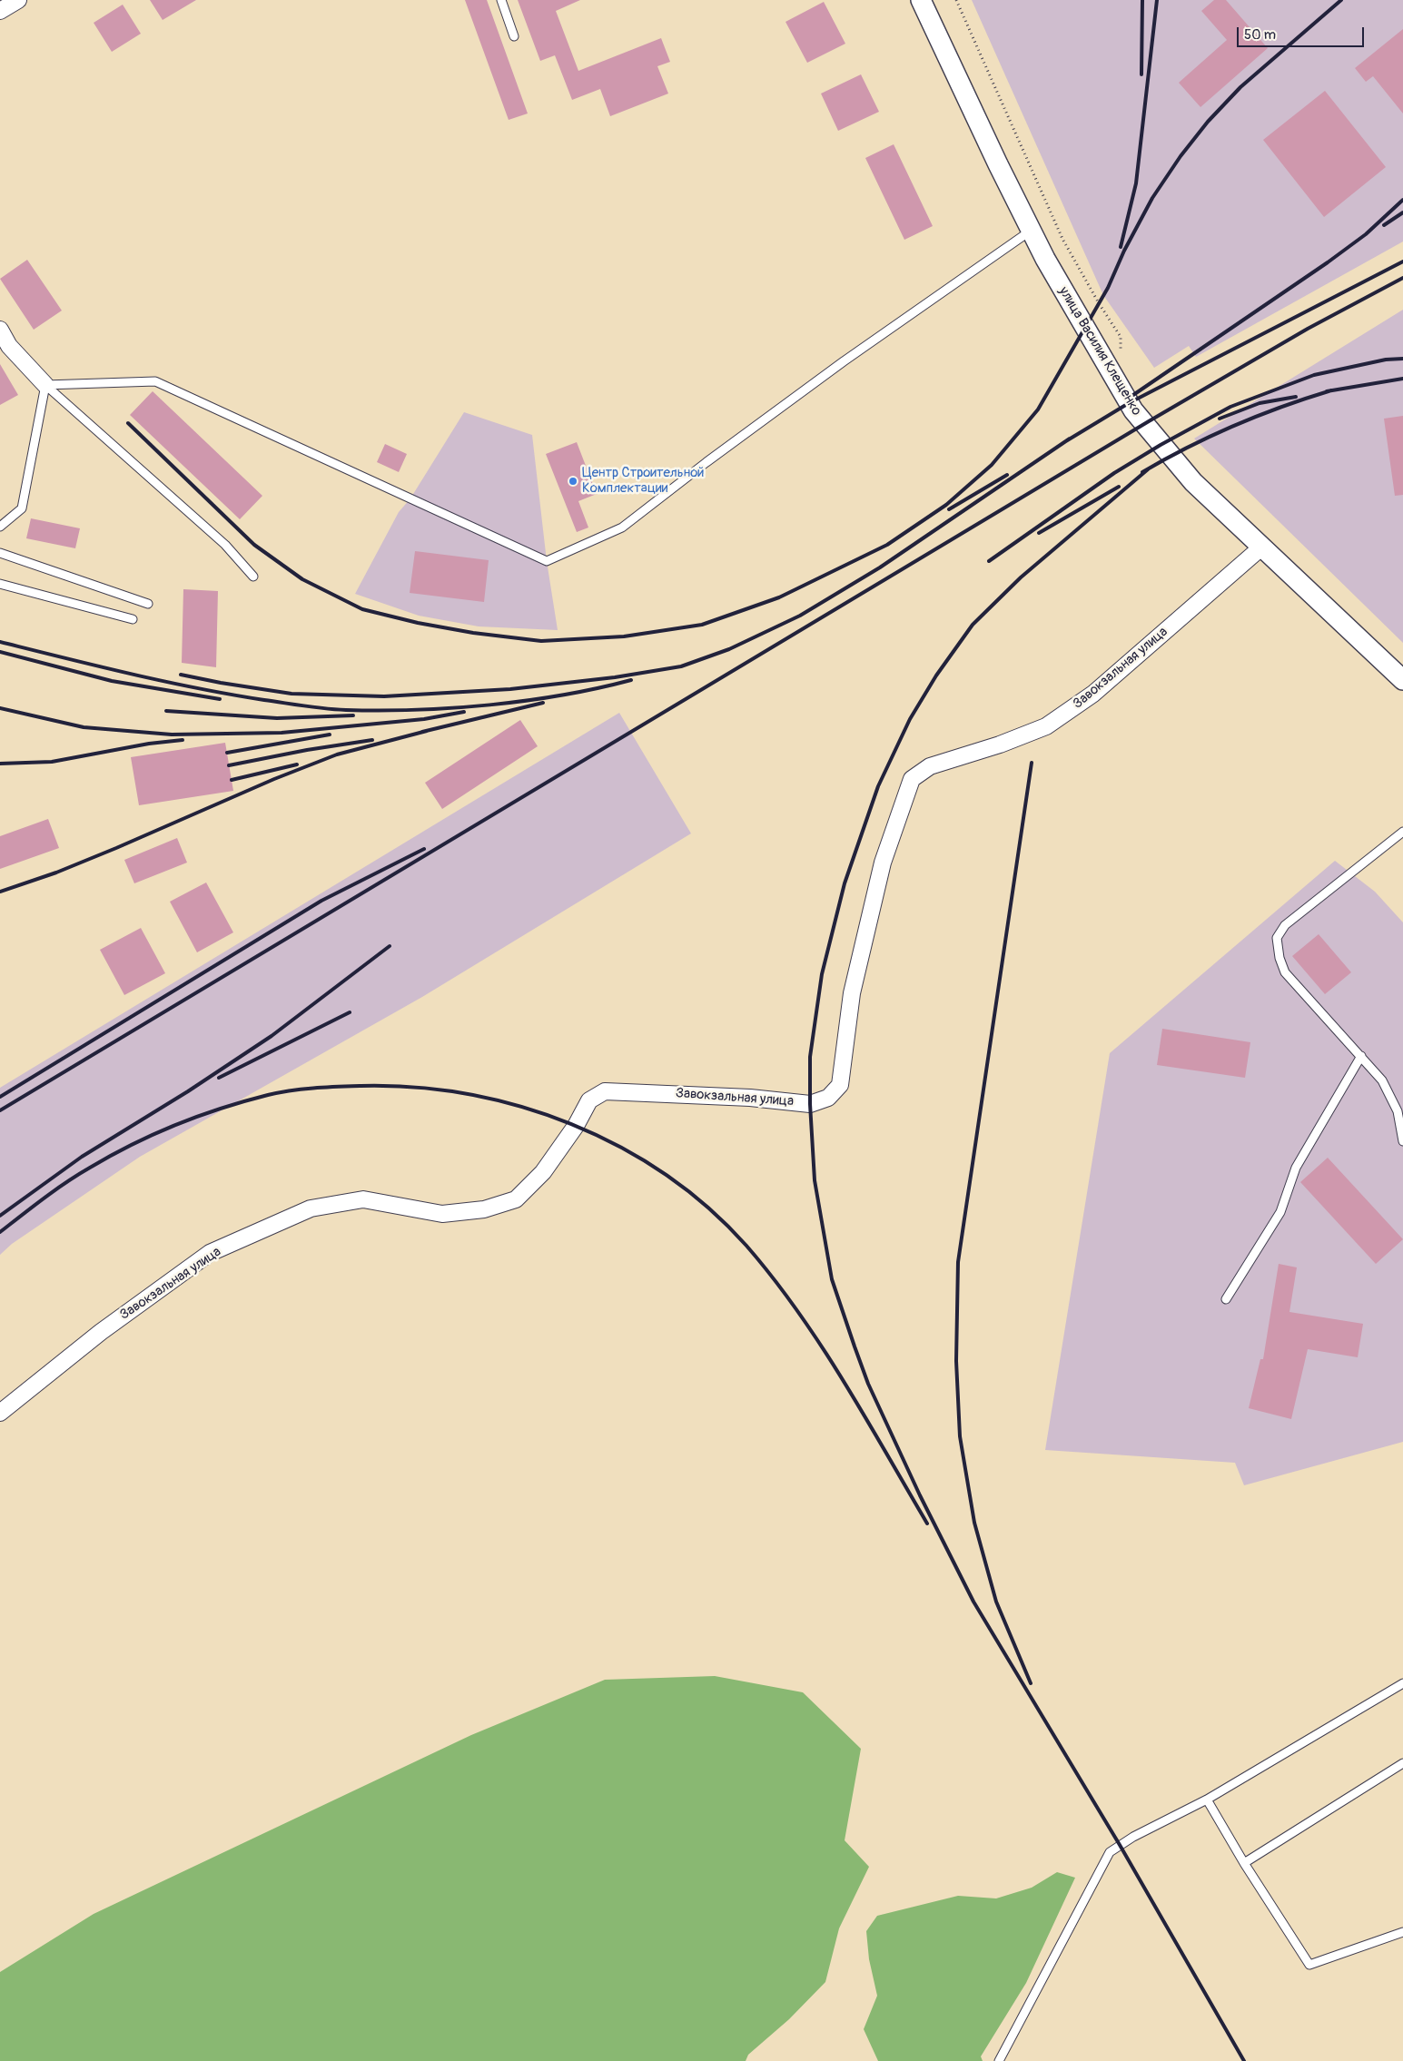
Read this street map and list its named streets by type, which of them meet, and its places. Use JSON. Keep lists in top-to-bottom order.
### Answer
{
  "streets": {
    "street": ["улица Василия Клещенко", "Завокзальная улица"]
  },
  "crossings": [
    ["улица Василия Клещенко", "Завокзальная улица"]
  ],
  "places": ["Центр Строительной Комплектации"],
  "scale_bar": "50 m"
}
